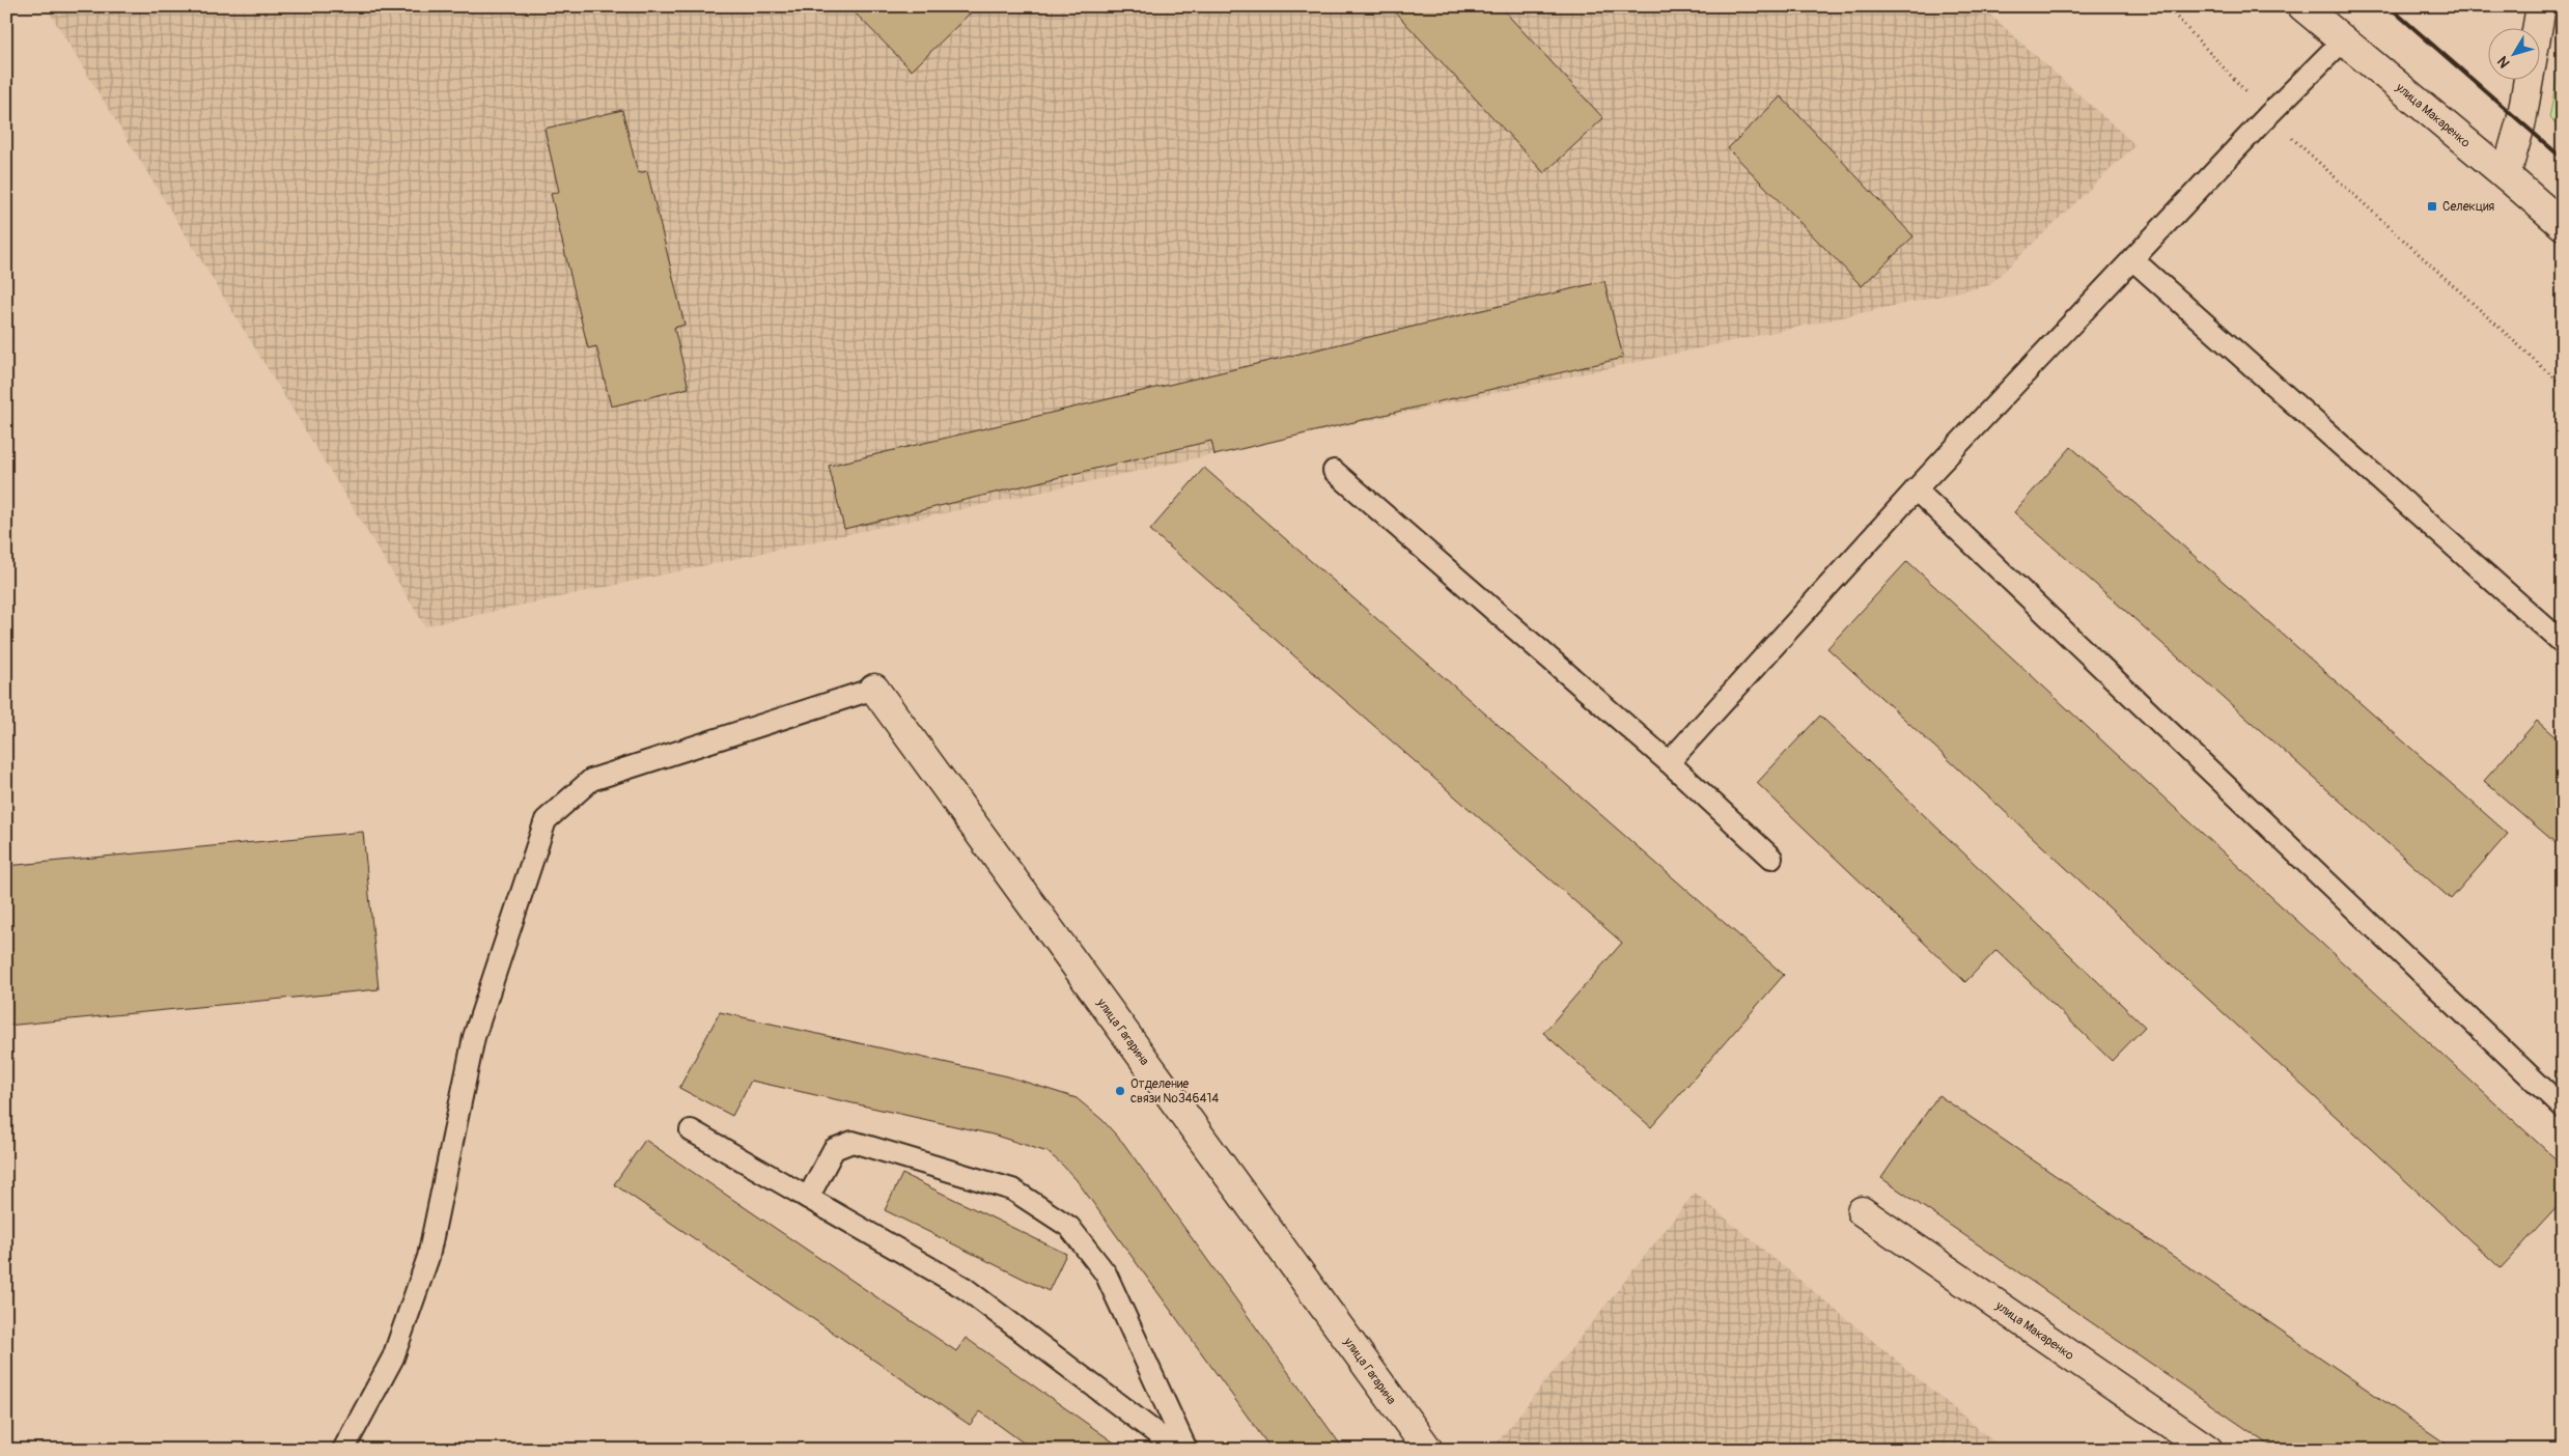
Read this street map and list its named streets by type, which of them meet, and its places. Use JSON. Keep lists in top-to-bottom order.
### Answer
{
  "streets": {
    "street": ["улица Макаренко", "улица Гагарина"]
  },
  "places": {
    "transit": ["Селекция"],
    "other": ["Отделение связи №346414"]
  },
  "north": "bottom left"
}
